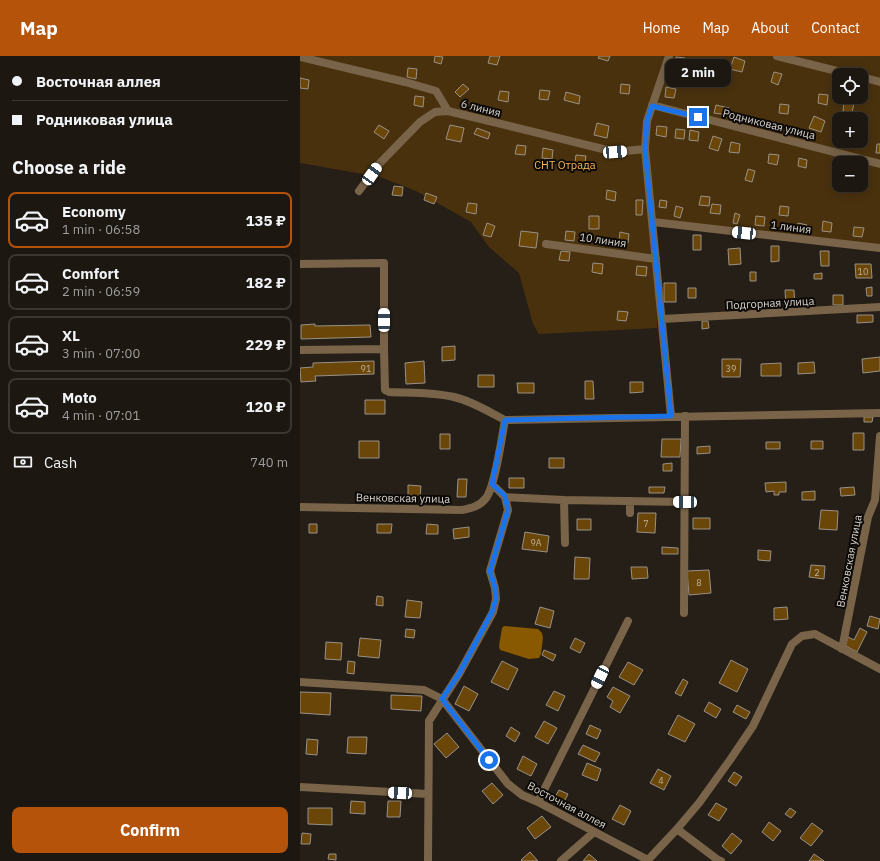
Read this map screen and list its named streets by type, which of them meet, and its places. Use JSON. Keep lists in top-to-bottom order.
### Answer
{
  "streets": {
    "street": [
      "6 линия",
      "Родниковая улица",
      "1 линия",
      "10 линия",
      "Подгорная улица",
      "Венковская улица",
      "Восточная аллея"
    ]
  },
  "parks": ["СНТ Отрада"],
  "house_numbers": [
    "10",
    "91",
    "39",
    "7",
    "9А",
    "2",
    "8",
    "4"
  ],
  "page": {
    "header": "Map",
    "nav": [
      "Home",
      "Map",
      "About",
      "Contact"
    ],
    "banner": ["Восточная аллея", "Родниковая улица"],
    "bubble": "2 min",
    "map_buttons": ["+", "−"],
    "heading": "Choose a ride",
    "list": [
      {
        "name": "Economy",
        "note": "1 min · 06:58",
        "value": "135 ₽"
      },
      {
        "name": "Comfort",
        "note": "2 min · 06:59",
        "value": "182 ₽"
      },
      {
        "name": "XL",
        "note": "3 min · 07:00",
        "value": "229 ₽"
      },
      {
        "name": "Moto",
        "note": "4 min · 07:01",
        "value": "120 ₽"
      }
    ],
    "pay": ["Cash", "740 m"],
    "buttons": "Confirm"
  }
}
